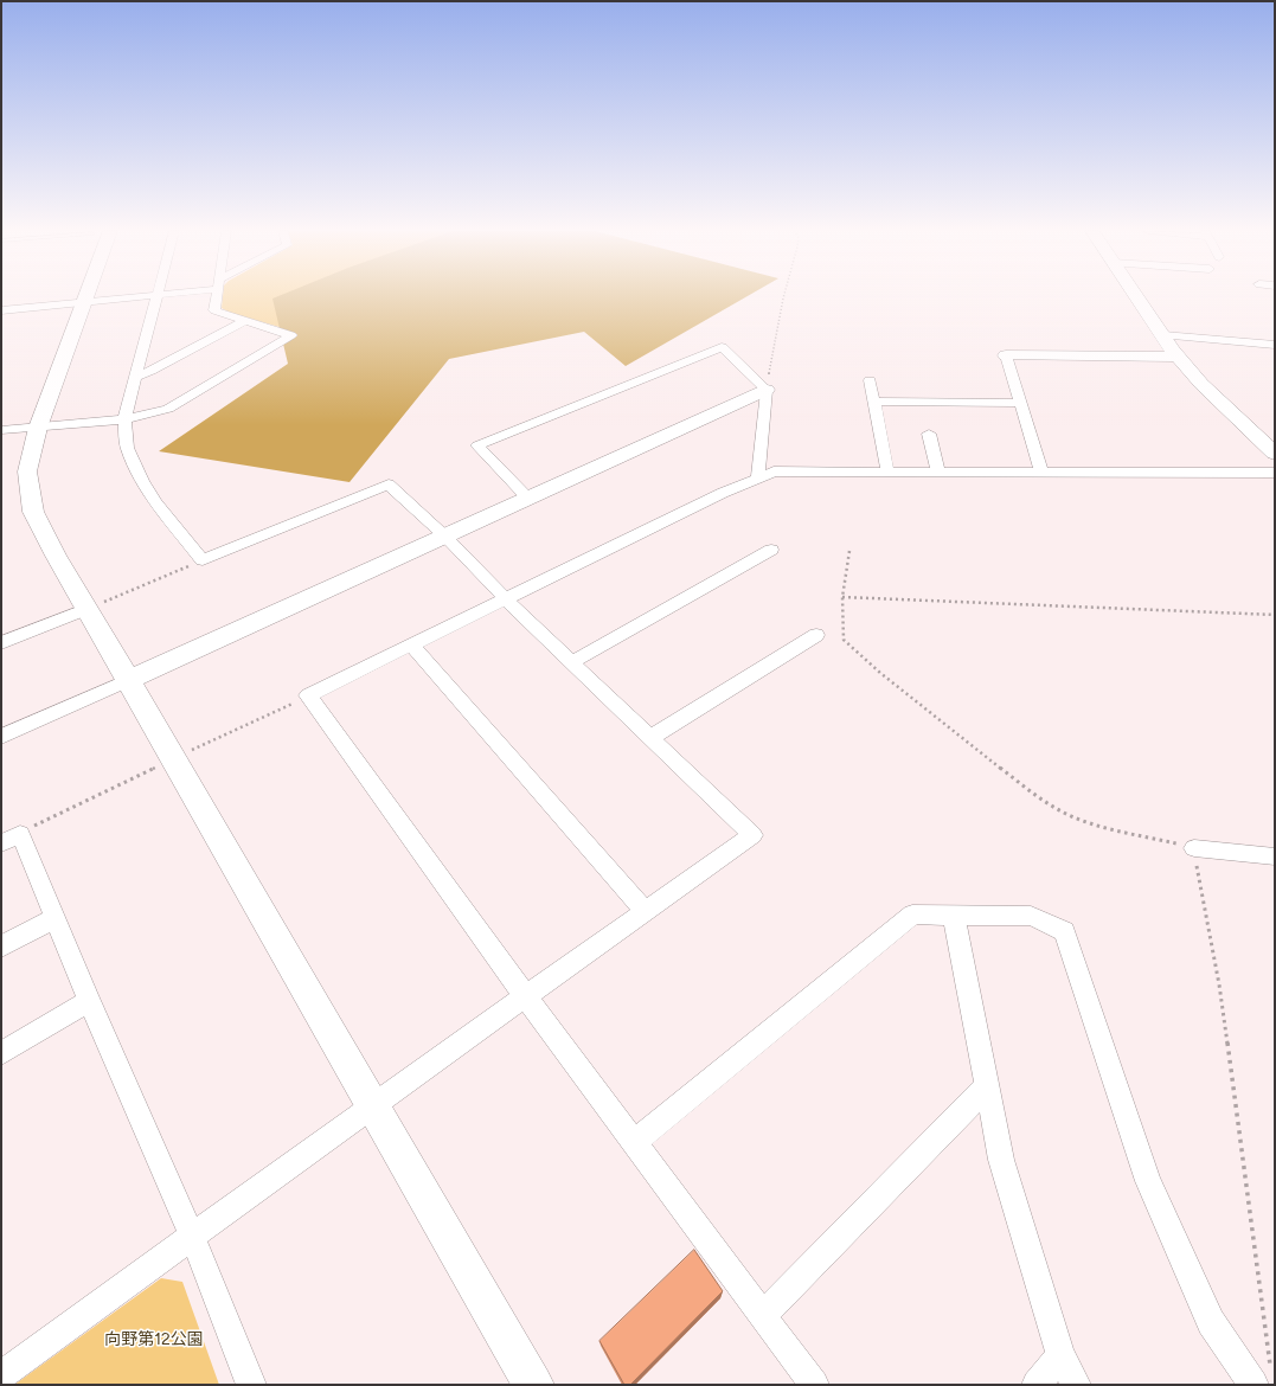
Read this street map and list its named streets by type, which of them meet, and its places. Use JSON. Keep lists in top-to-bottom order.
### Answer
{
  "parks": ["向野第12公園"]
}
